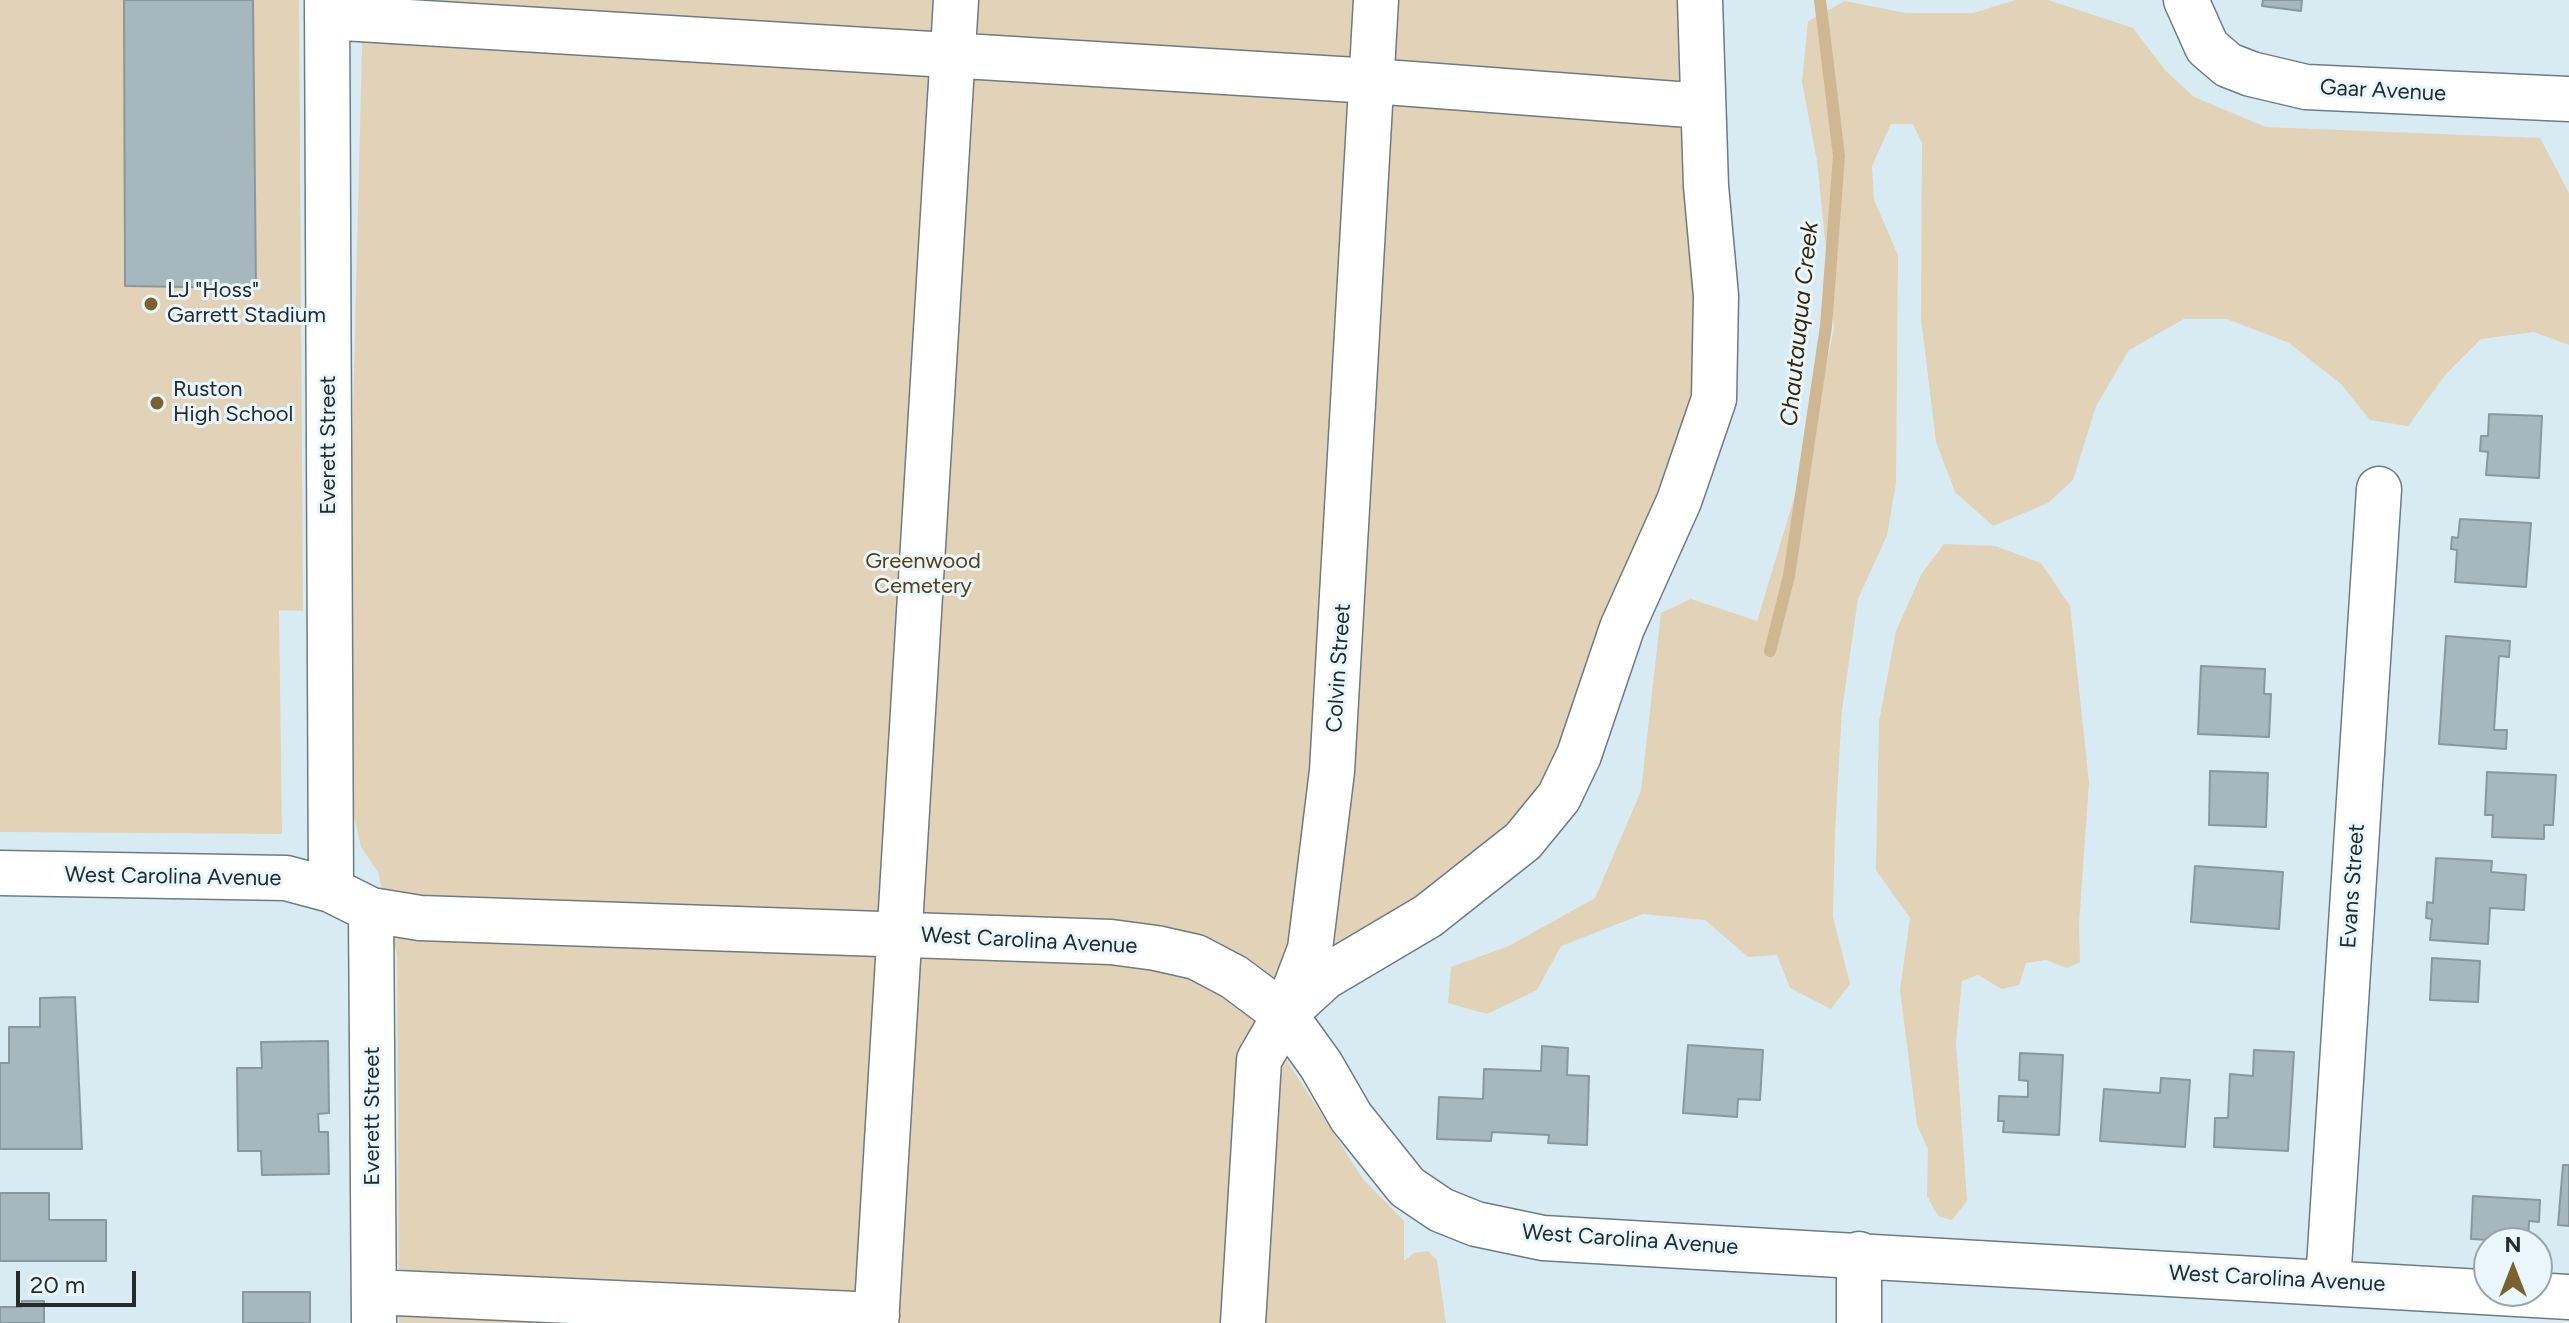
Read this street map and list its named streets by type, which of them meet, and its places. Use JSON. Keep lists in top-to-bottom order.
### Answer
{
  "streets": {
    "street": [
      "Gaar Avenue",
      "Everett Street",
      "Colvin Street",
      "West Carolina Avenue",
      "Evans Street"
    ]
  },
  "crossings": [
    ["Everett Street", "West Carolina Avenue"],
    ["Colvin Street", "West Carolina Avenue"],
    ["West Carolina Avenue", "Evans Street"]
  ],
  "water": ["Chautauqua Creek"],
  "parks": ["Greenwood Cemetery"],
  "places": ["LJ \"Hoss\" Garrett Stadium", "Ruston High School"],
  "scale_bar": "20 m",
  "north": "top"
}
